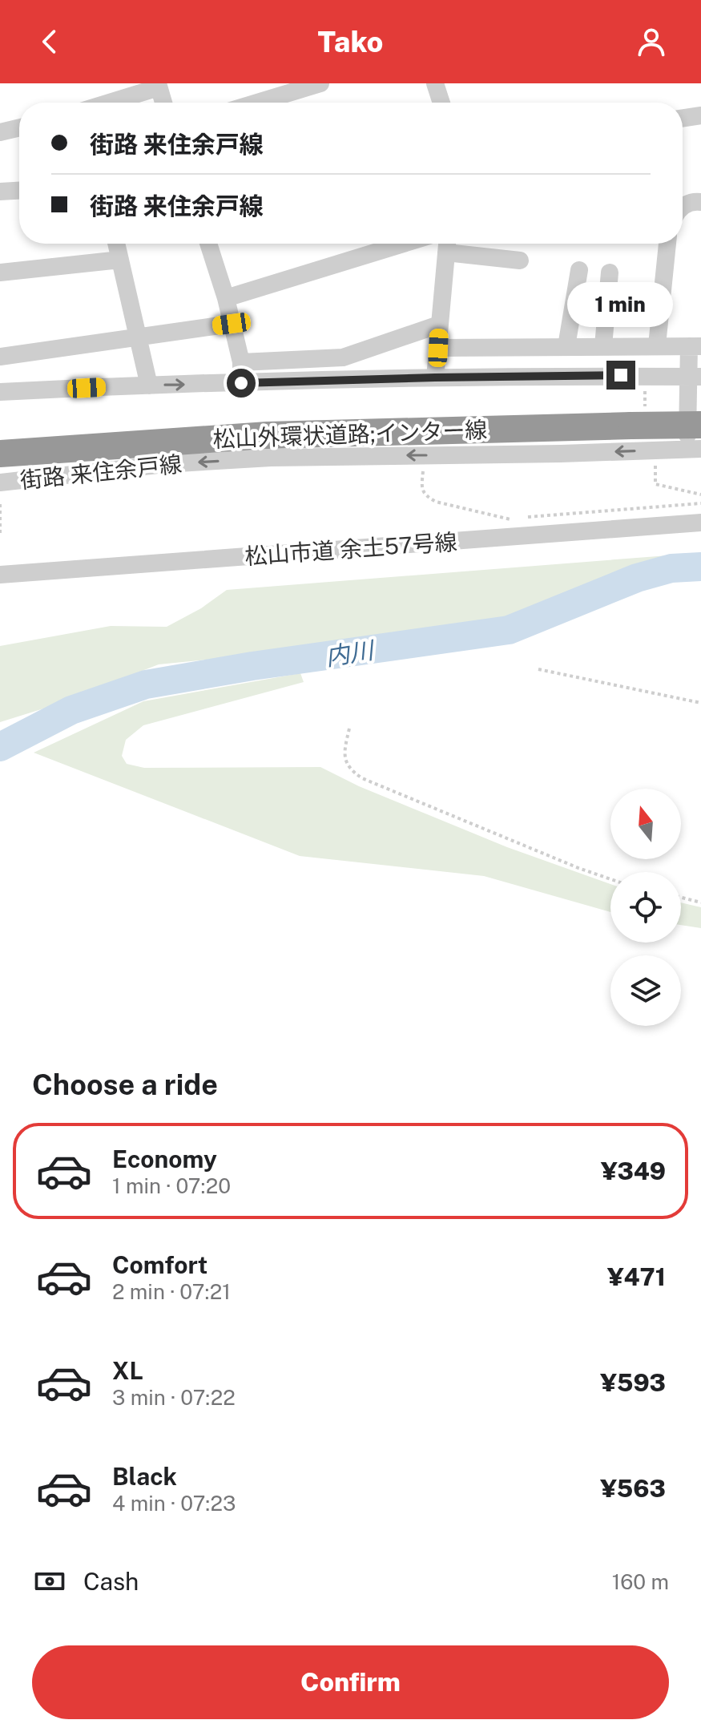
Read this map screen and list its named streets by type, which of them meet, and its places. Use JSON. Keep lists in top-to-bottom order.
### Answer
{
  "streets": {
    "highway": ["松山外環状道路;インター線"],
    "street": ["街路 来住余戸線", "松山市道 余土57号線"]
  },
  "crossings": [
    ["松山外環状道路;インター線", "街路 来住余戸線"]
  ],
  "water": ["内川"],
  "north": "top",
  "page": {
    "header": "Tako",
    "banner": ["街路 来住余戸線", "街路 来住余戸線"],
    "bubble": "1 min",
    "heading": "Choose a ride",
    "list": [
      {
        "name": "Economy",
        "note": "1 min · 07:20",
        "value": "¥349"
      },
      {
        "name": "Comfort",
        "note": "2 min · 07:21",
        "value": "¥471"
      },
      {
        "name": "XL",
        "note": "3 min · 07:22",
        "value": "¥593"
      },
      {
        "name": "Black",
        "note": "4 min · 07:23",
        "value": "¥563"
      }
    ],
    "pay": ["Cash", "160 m"],
    "buttons": "Confirm"
  }
}
